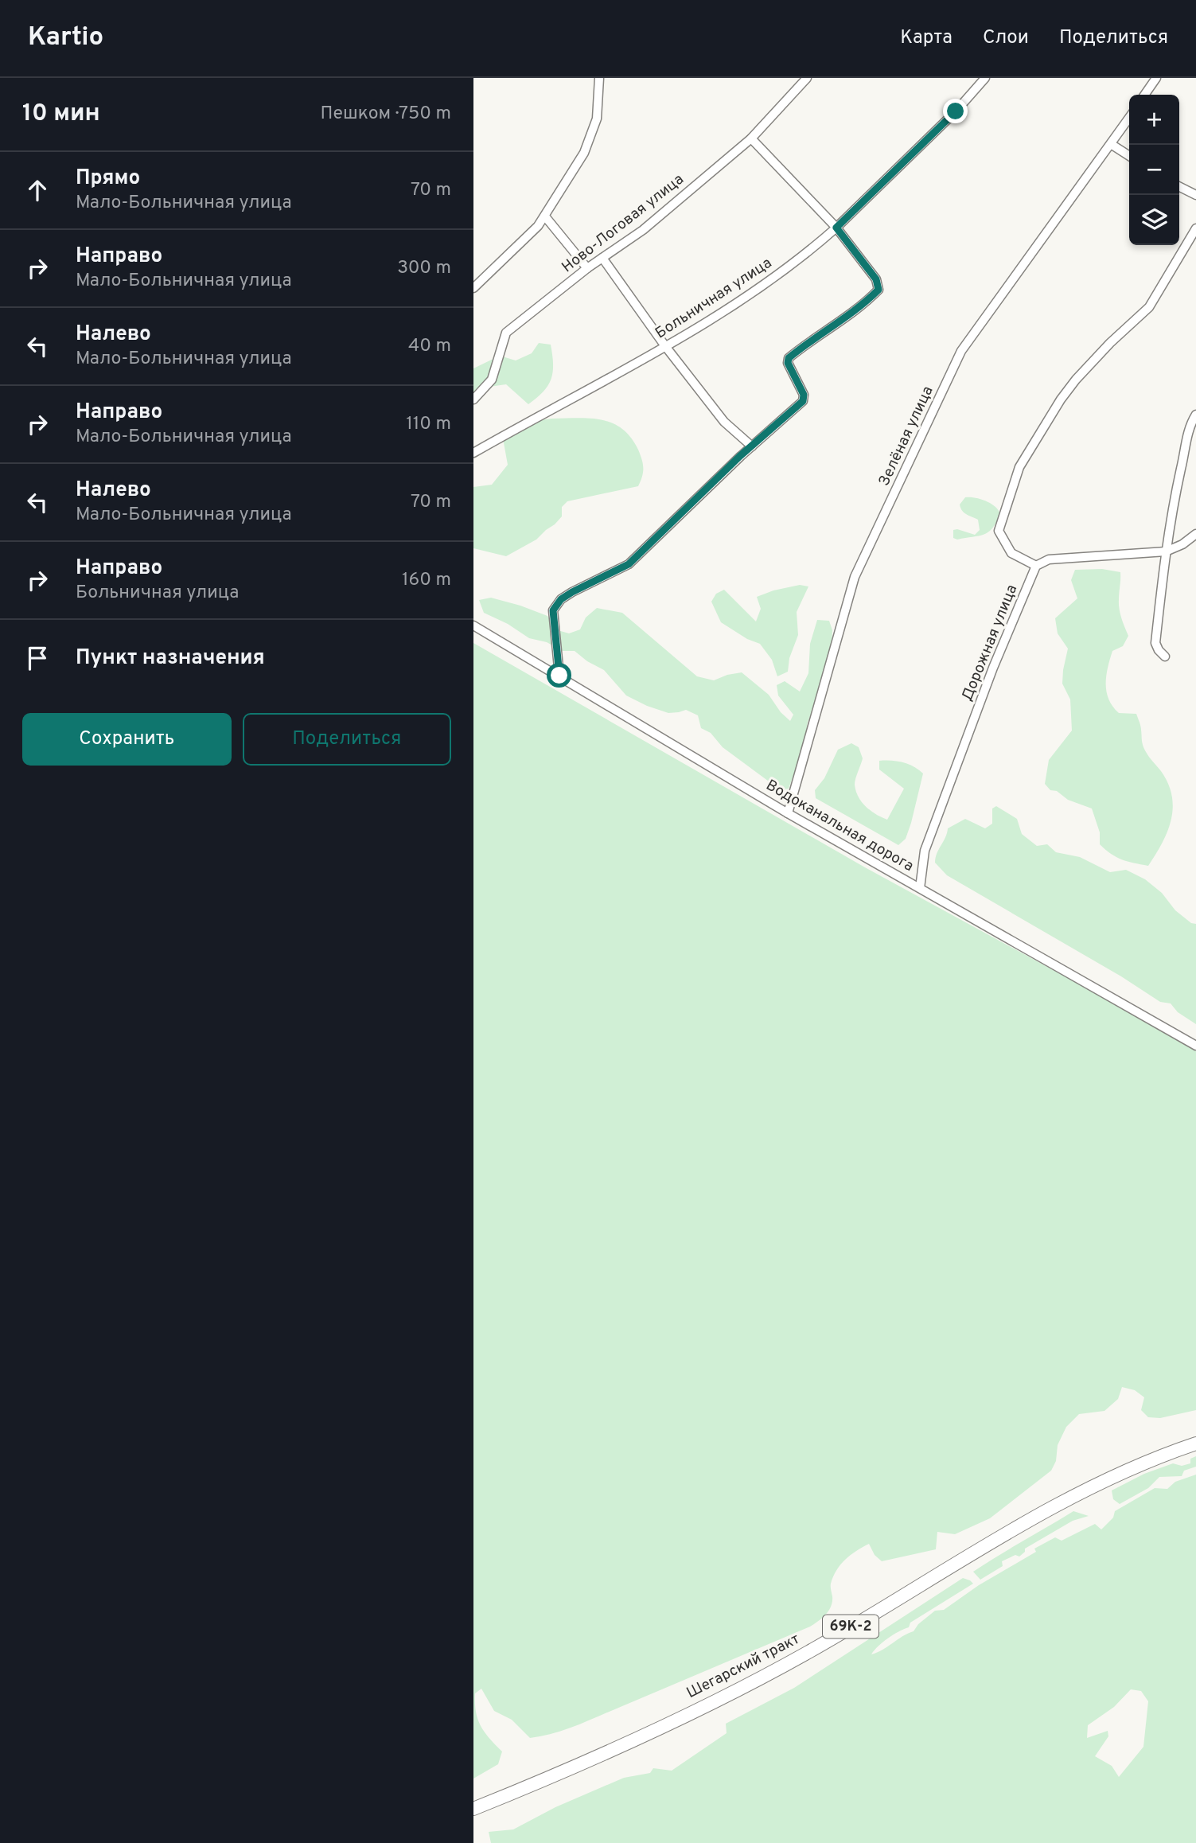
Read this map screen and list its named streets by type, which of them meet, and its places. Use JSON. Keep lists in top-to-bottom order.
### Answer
{
  "streets": {
    "main road": ["69К-2", "Шегарский тракт"],
    "street": [
      "Ново-Логовая улица",
      "Больничная улица",
      "Зелёная улица",
      "Дорожная улица",
      "Водоканальная дорога"
    ]
  },
  "crossings": [
    ["Зелёная улица", "Водоканальная дорога"],
    ["Дорожная улица", "Водоканальная дорога"]
  ],
  "page": {
    "header": "Kartio",
    "nav": ["Карта", "Слои", "Поделиться"],
    "heading": ["10 мин", "Пешком · 750 m"],
    "map_buttons": ["+", "−"],
    "list": [
      ["Прямо", "Мало-Больничная улица", "70 m"],
      ["Направо", "Мало-Больничная улица", "300 m"],
      ["Налево", "Мало-Больничная улица", "40 m"],
      ["Направо", "Мало-Больничная улица", "110 m"],
      ["Налево", "Мало-Больничная улица", "70 m"],
      ["Направо", "Больничная улица", "160 m"],
      "Пункт назначения"
    ],
    "buttons": ["Сохранить", "Поделиться"]
  }
}
